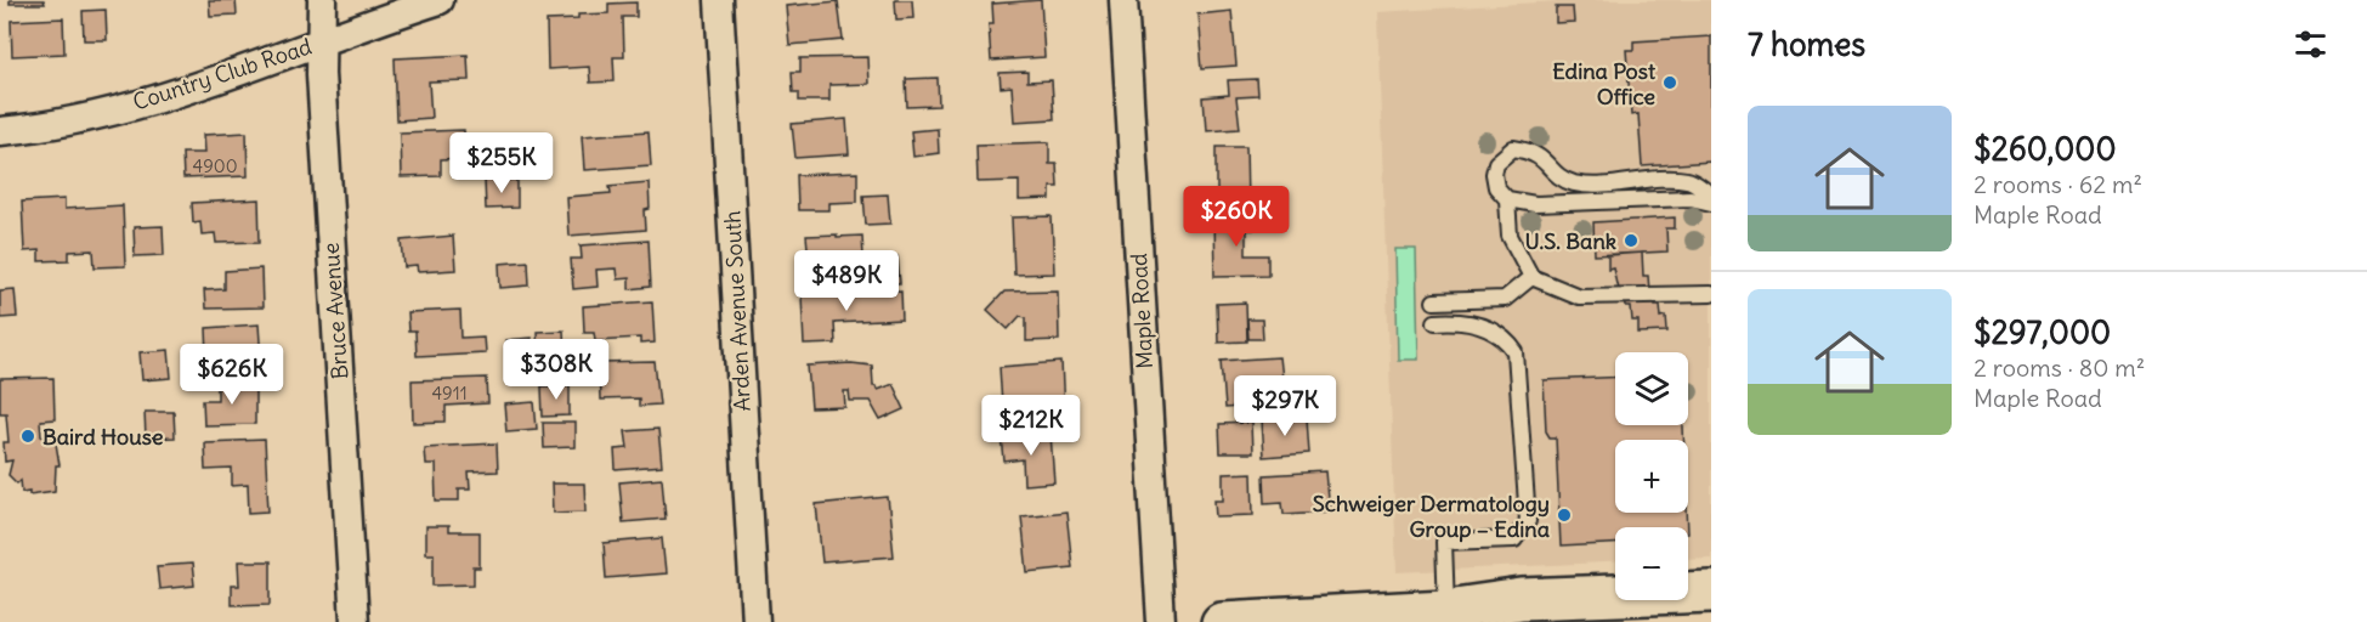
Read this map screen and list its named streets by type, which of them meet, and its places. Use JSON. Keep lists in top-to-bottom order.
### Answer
{
  "streets": {
    "street": [
      "Country Club Road",
      "Bruce Avenue",
      "Arden Avenue South",
      "Maple Road"
    ]
  },
  "crossings": [
    ["Country Club Road", "Bruce Avenue"]
  ],
  "places": [
    "Edina Post Office",
    "U.S. Bank",
    "Baird House",
    "Schweiger Dermatology Group – Edina"
  ],
  "house_numbers": ["4900", "4911"],
  "page": {
    "heading": "7 homes",
    "list": [
      {
        "name": "$260,000",
        "note": "2 rooms · 62 m² · Maple Road"
      },
      {
        "name": "$297,000",
        "note": "2 rooms · 80 m² · Maple Road"
      }
    ],
    "price": [
      "$255K",
      "$260K",
      "$489K",
      "$308K",
      "$626K",
      "$297K",
      "$212K"
    ],
    "map_buttons": ["+", "−"]
  }
}
